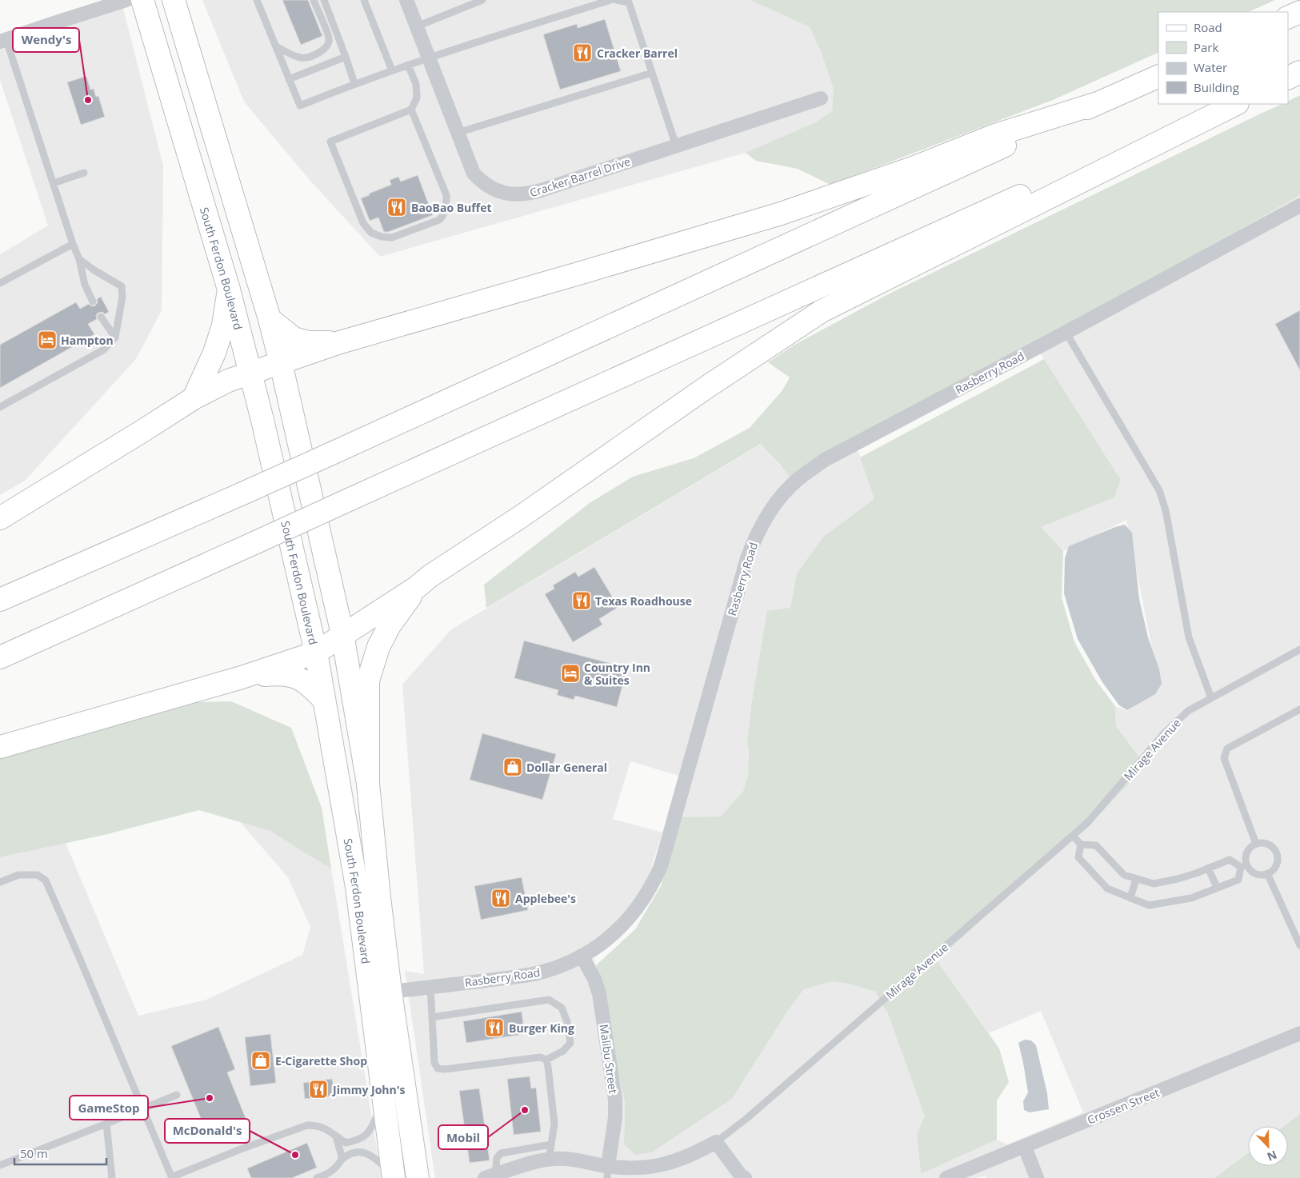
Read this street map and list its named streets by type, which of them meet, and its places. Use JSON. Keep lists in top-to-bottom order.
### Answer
{
  "streets": {
    "main road": ["South Ferdon Boulevard"],
    "street": [
      "Cracker Barrel Drive",
      "Rasberry Road",
      "Mirage Avenue",
      "Malibu Street",
      "Crossen Street"
    ]
  },
  "crossings": [
    ["South Ferdon Boulevard", "Rasberry Road"],
    ["Rasberry Road", "Malibu Street"],
    ["Mirage Avenue", "Malibu Street"]
  ],
  "places": {
    "restaurant": [
      "Cracker Barrel",
      "BaoBao Buffet",
      "Texas Roadhouse",
      "Applebee's",
      "Burger King",
      "Jimmy John's"
    ],
    "other": [
      "Wendy's",
      "GameStop",
      "Mobil",
      "McDonald's"
    ],
    "hotel": ["Hampton", "Country Inn & Suites"],
    "shop": ["Dollar General", "E-Cigarette Shop"]
  },
  "legend": [
    "Road",
    "Park",
    "Water",
    "Building"
  ],
  "scale_bar": "50 m",
  "north": "bottom right"
}
